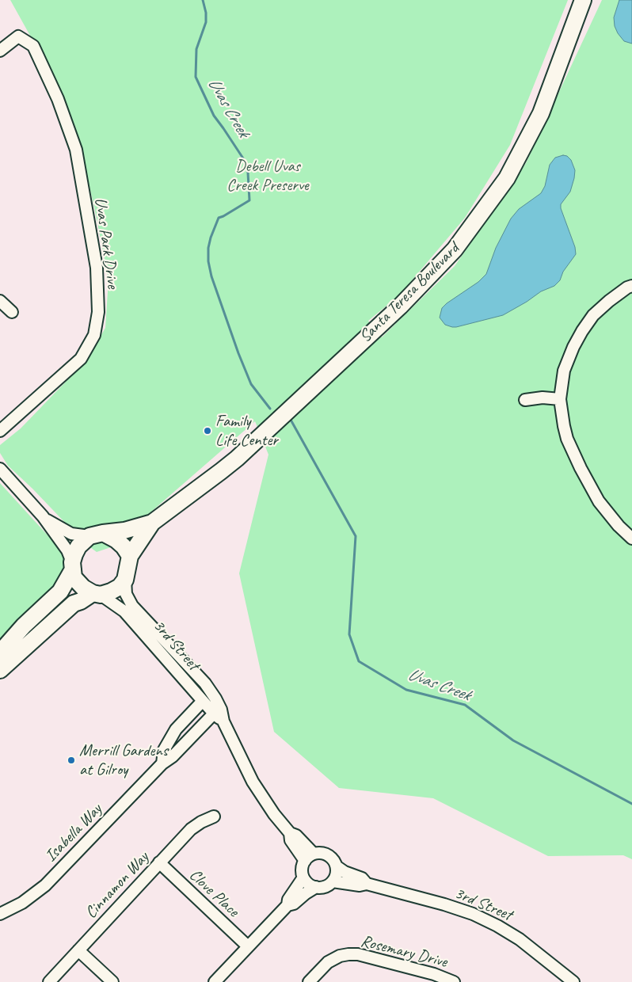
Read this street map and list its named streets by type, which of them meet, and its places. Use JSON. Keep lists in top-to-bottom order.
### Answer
{
  "streets": {
    "main road": ["Santa Teresa Boulevard"],
    "street": [
      "Uvas Park Drive",
      "3rd Street",
      "Isabella Way",
      "Cinnamon Way",
      "Clove Place",
      "Rosemary Drive"
    ]
  },
  "crossings": [
    ["Santa Teresa Boulevard", "3rd Street"],
    ["3rd Street", "Isabella Way"],
    ["Cinnamon Way", "Clove Place"]
  ],
  "water": ["Uvas Creek"],
  "parks": ["Debell Uvas Creek Preserve"],
  "places": ["Family Life Center", "Merrill Gardens at Gilroy"]
}
